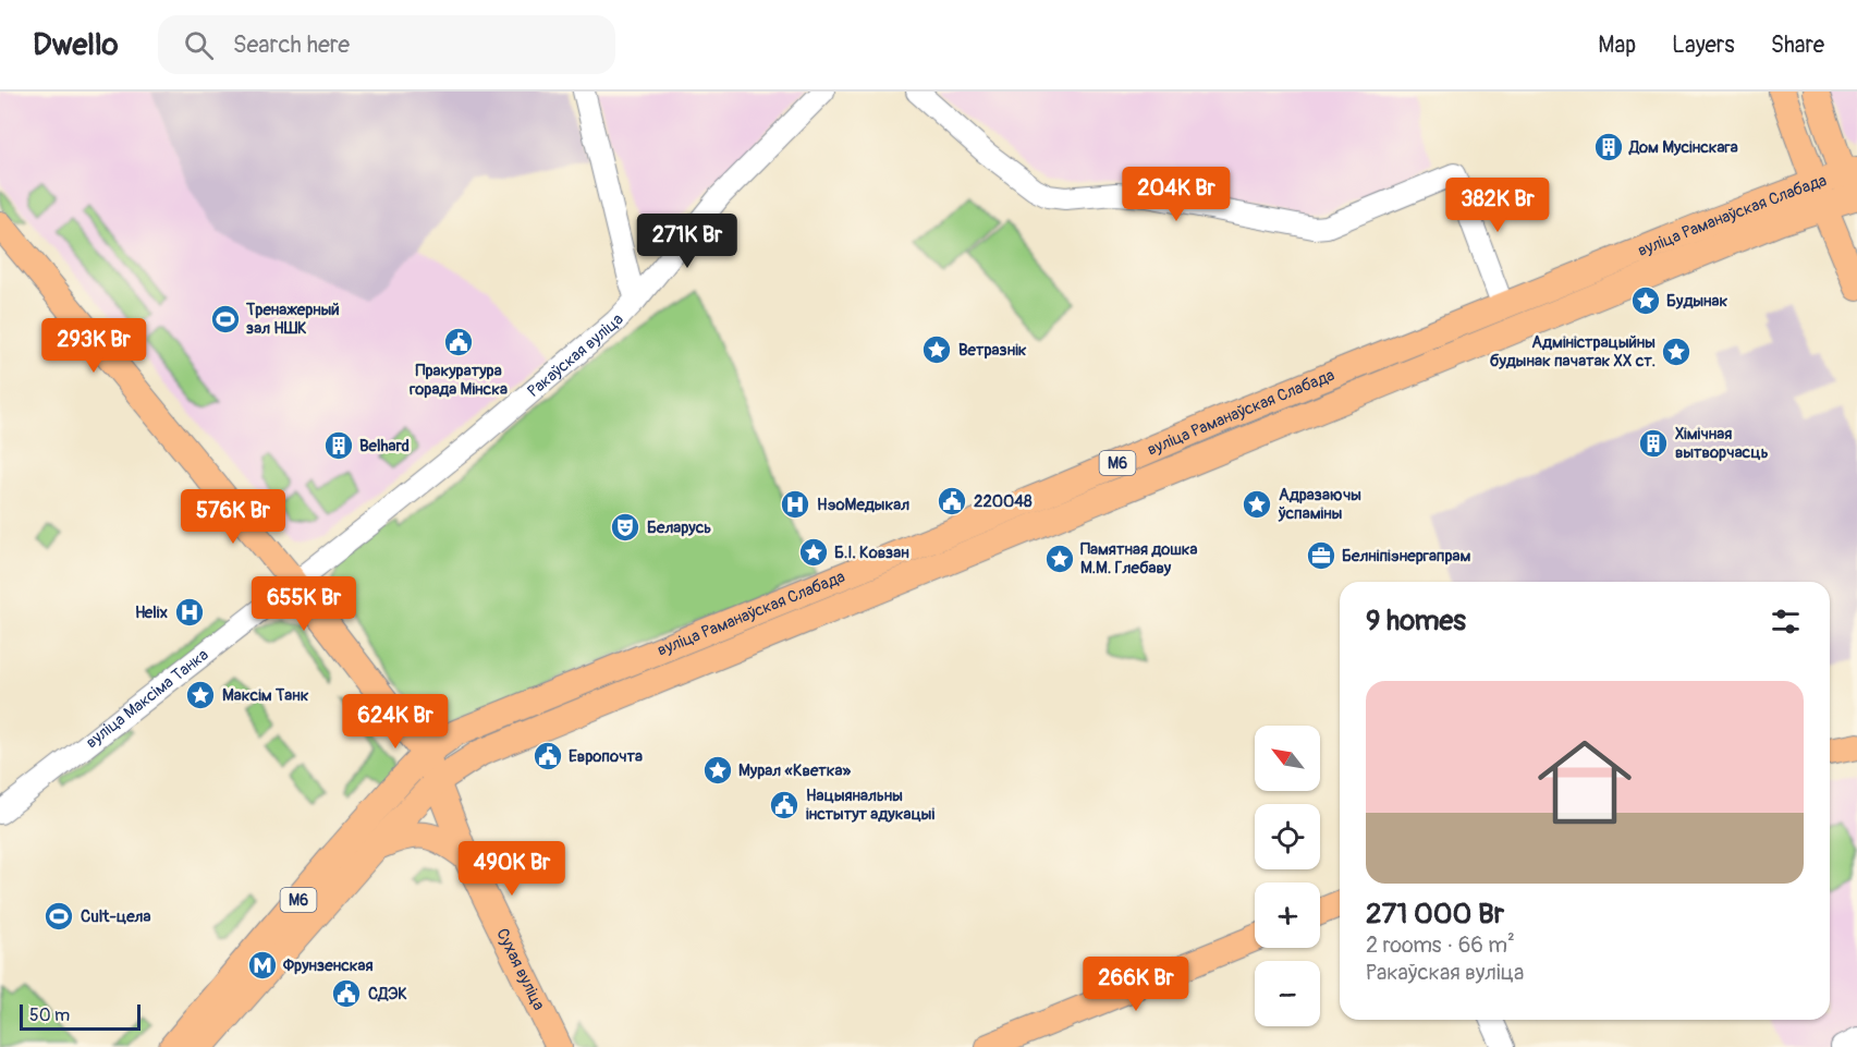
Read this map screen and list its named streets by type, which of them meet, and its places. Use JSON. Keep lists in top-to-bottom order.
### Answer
{
  "streets": {
    "main road": ["вуліца Раманаўская Слабада", "М6", "Сухая вуліца"],
    "street": ["Ракаўская вуліца", "вуліца Максіма Танка"]
  },
  "crossings": [
    ["вуліца Раманаўская Слабада", "М6"],
    ["вуліца Раманаўская Слабада", "Сухая вуліца"],
    ["Ракаўская вуліца", "вуліца Максіма Танка"],
    ["Ракаўская вуліца", "Сухая вуліца"],
    ["М6", "Сухая вуліца"],
    ["вуліца Максіма Танка", "Сухая вуліца"]
  ],
  "places": {
    "building": ["Дом Мусінскага", "Хімічная вытворчасць", "Belhard"],
    "place": [
      "Будынак",
      "Ветразнік",
      "Адміністрацыйны будынак пачатак XX ст.",
      "Адразаючы ўспаміны",
      "Б.І. Ковзан",
      "Памятная дошка М.М. Глебаву",
      "Максім Танк",
      "Мурал «Кветка»"
    ],
    "sports": ["Тренажерный зал НШК", "Cult-цела"],
    "public building": [
      "Пракуратура горада Мінска",
      "220048",
      "Европочта",
      "Нацыянальны інстытут адукацыі",
      "СДЭК"
    ],
    "hospital": ["НэоМедыкал", "Helix"],
    "theatre": ["Беларусь"],
    "office": ["Белніпіэнергапрам"],
    "metro station": ["Фрунзенская"]
  },
  "scale_bar": "50 m",
  "north": "top left",
  "page": {
    "header": "Dwello",
    "search": "Search here",
    "nav": ["Map", "Layers", "Share"],
    "price": [
      "204K Br",
      "382K Br",
      "271K Br",
      "293K Br",
      "576K Br",
      "655K Br",
      "624K Br",
      "490K Br",
      "266K Br"
    ],
    "heading": "9 homes",
    "list": [
      {
        "name": "271 000 Br",
        "note": "2 rooms · 66 m² · Ракаўская вуліца"
      }
    ],
    "map_buttons": ["+", "−"],
    "scale": "50 m"
  }
}
